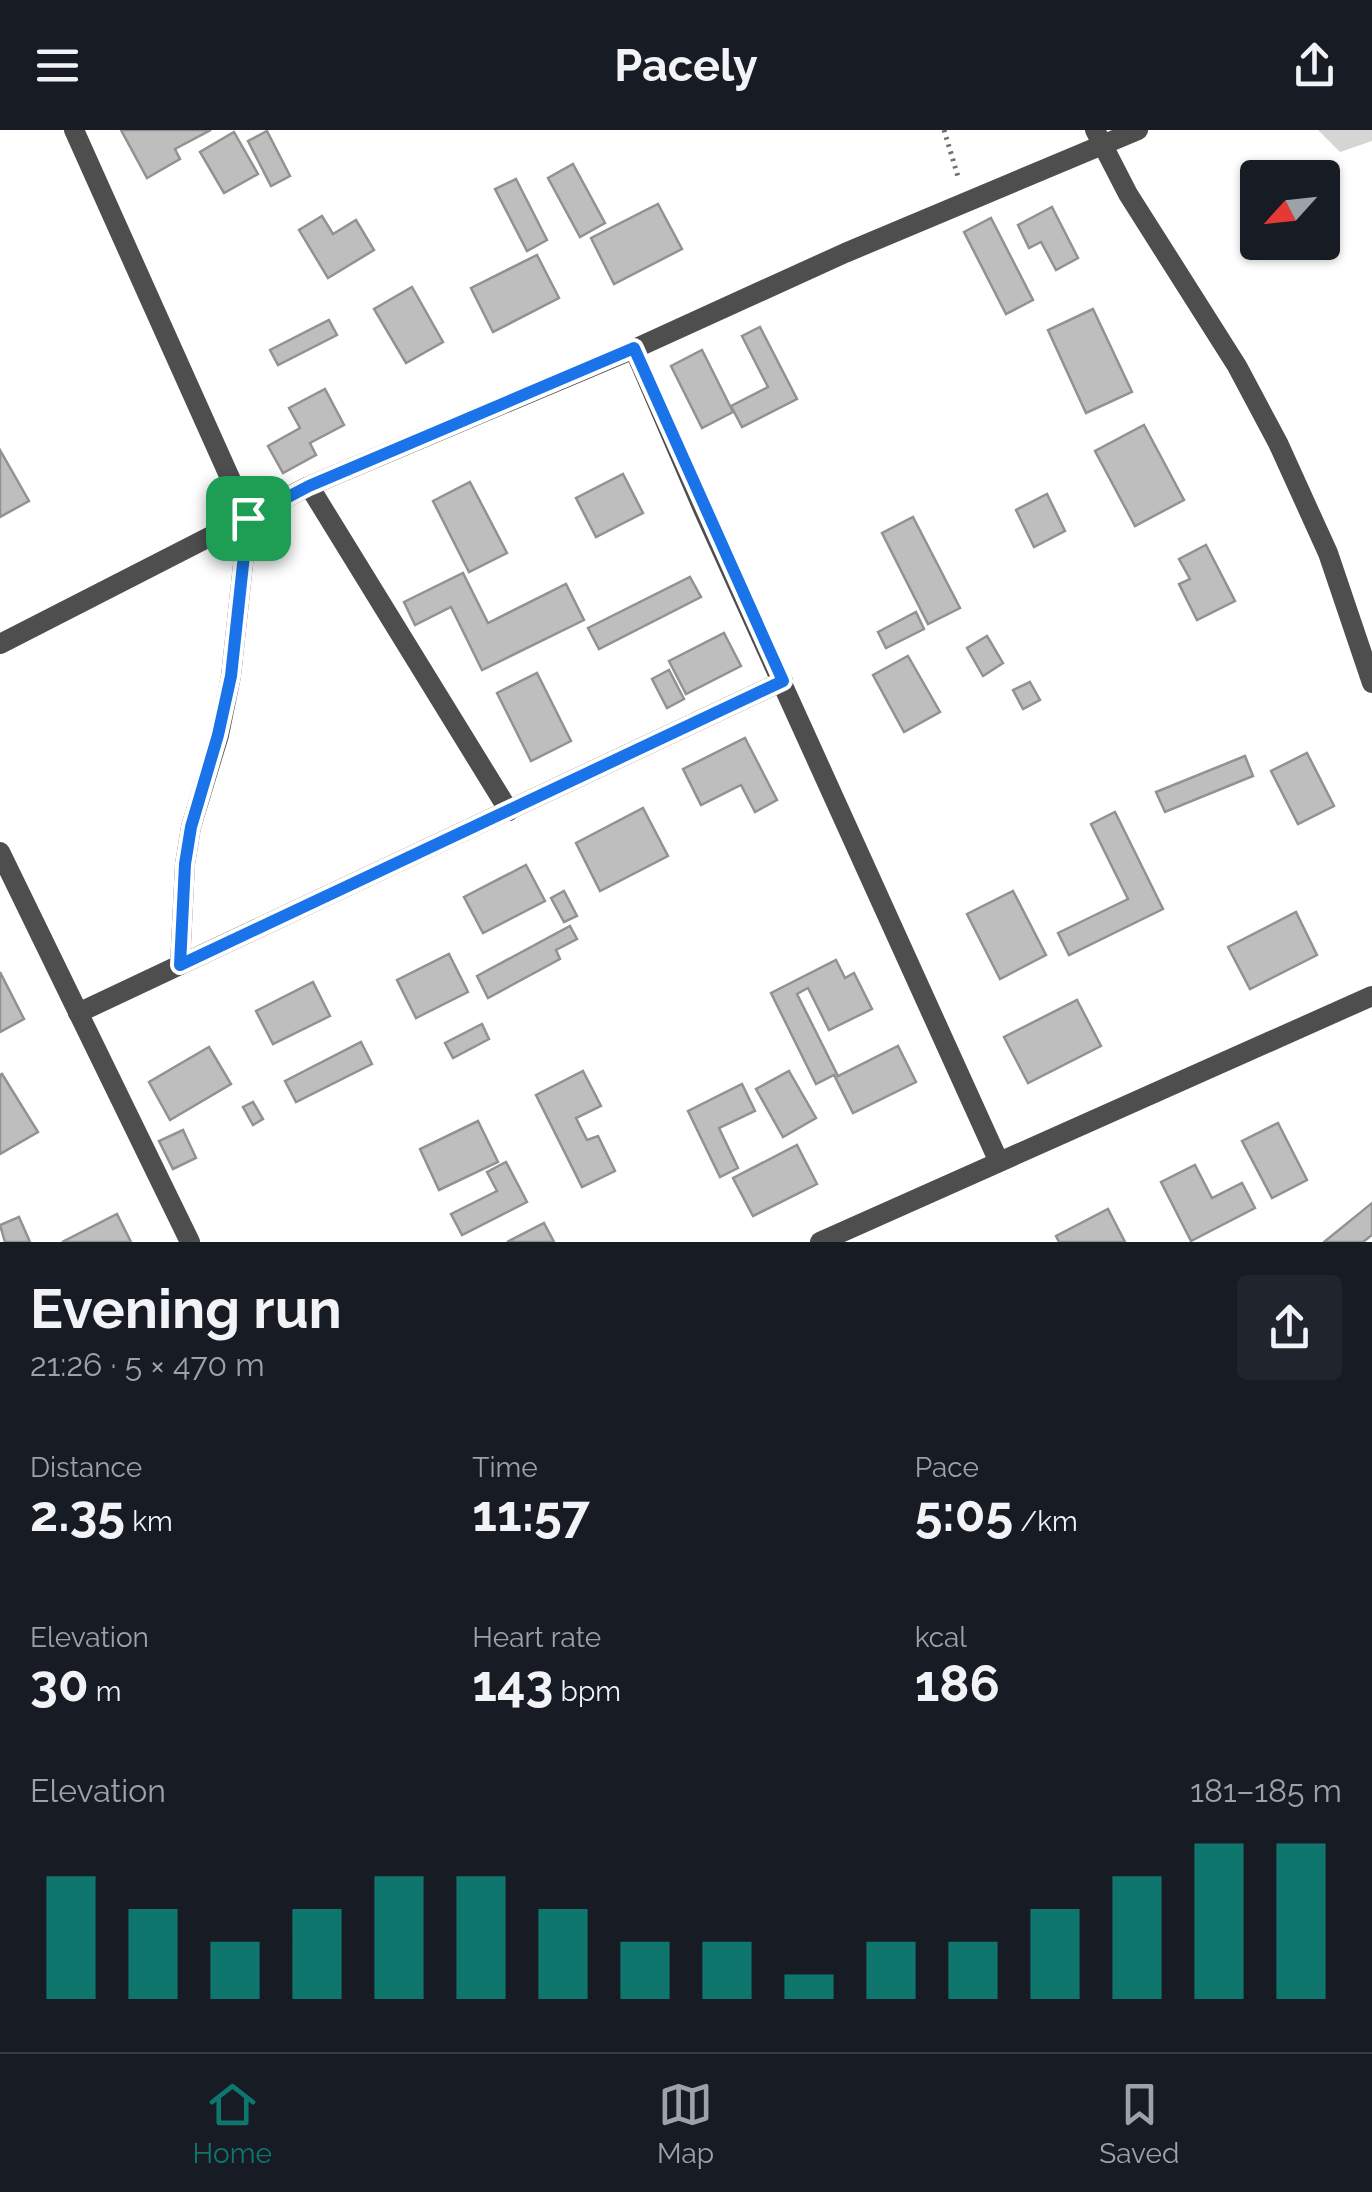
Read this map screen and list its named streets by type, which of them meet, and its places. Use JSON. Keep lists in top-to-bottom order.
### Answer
{
  "north": "bottom left",
  "page": {
    "header": "Pacely",
    "heading": ["Evening run", "21:26 · 5 × 470 m"],
    "stats": [
      ["Distance", "2.35 km"],
      ["Time", "11:57"],
      ["Pace", "5:05 /km"],
      ["Elevation", "30 m"],
      ["Heart rate", "143 bpm"],
      ["kcal", "186"]
    ],
    "chart": ["Elevation", "181–185 m"],
    "tabs": ["Home", "Map", "Saved"]
  }
}
